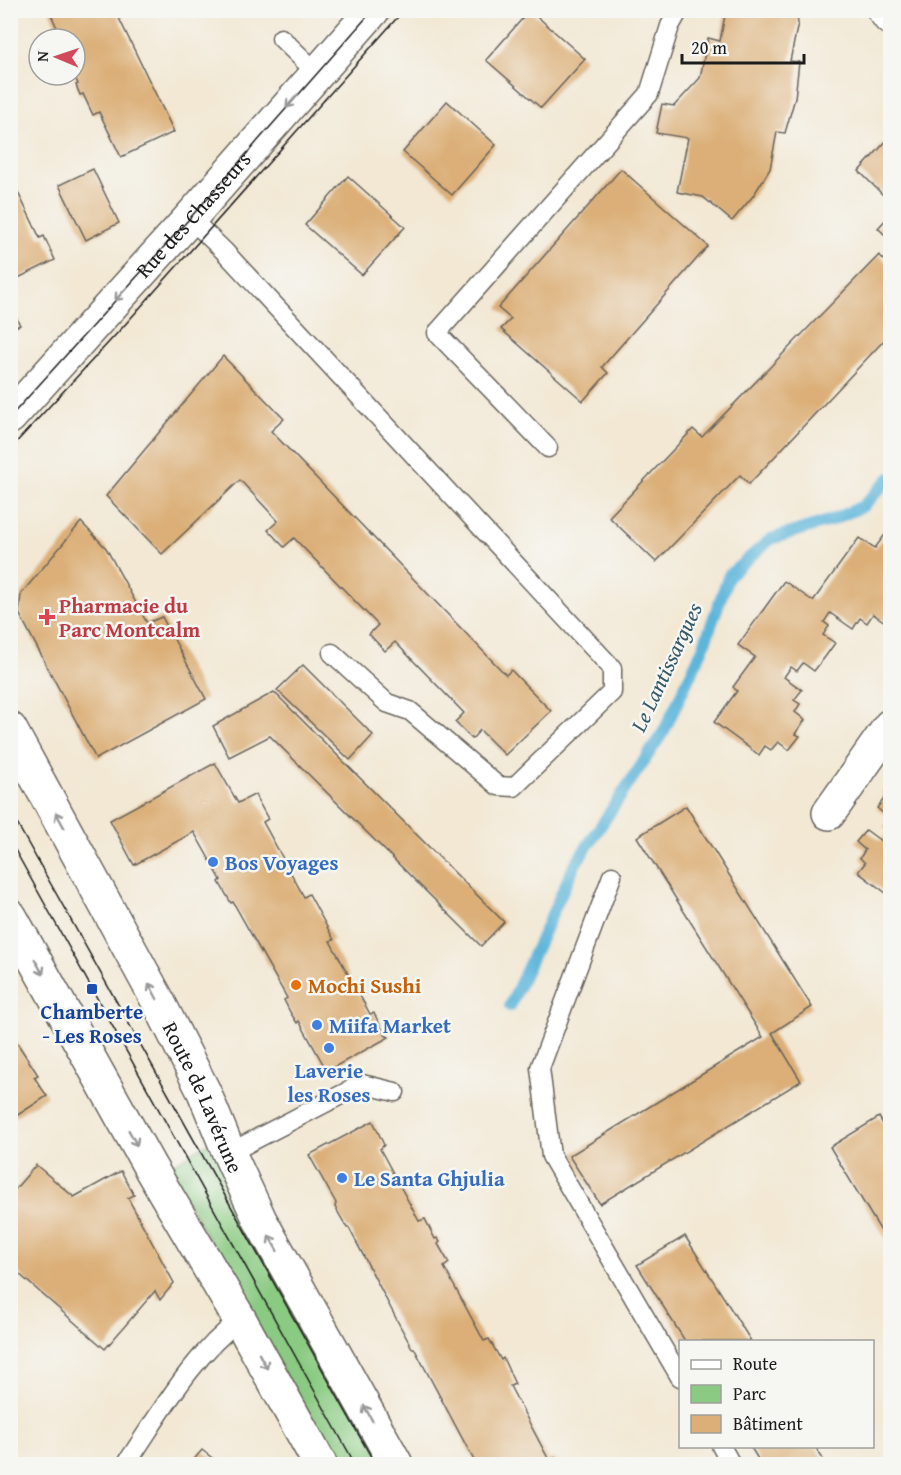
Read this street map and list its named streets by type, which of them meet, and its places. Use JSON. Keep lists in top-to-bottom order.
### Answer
{
  "streets": {
    "street": ["Rue des Chasseurs", "Route de Lavérune"]
  },
  "one_way": ["Rue des Chasseurs"],
  "water": ["Le Lantissargues"],
  "places": {
    "health": ["Pharmacie du Parc Montcalm"],
    "other": [
      "Bos Voyages",
      "Mochi Sushi",
      "Miifa Market",
      "Laverie les Roses",
      "Le Santa Ghjulia"
    ],
    "transit": ["Chamberte - Les Roses"]
  },
  "legend": ["Route", "Parc", "Bâtiment"],
  "scale_bar": "20 m",
  "north": "left"
}
